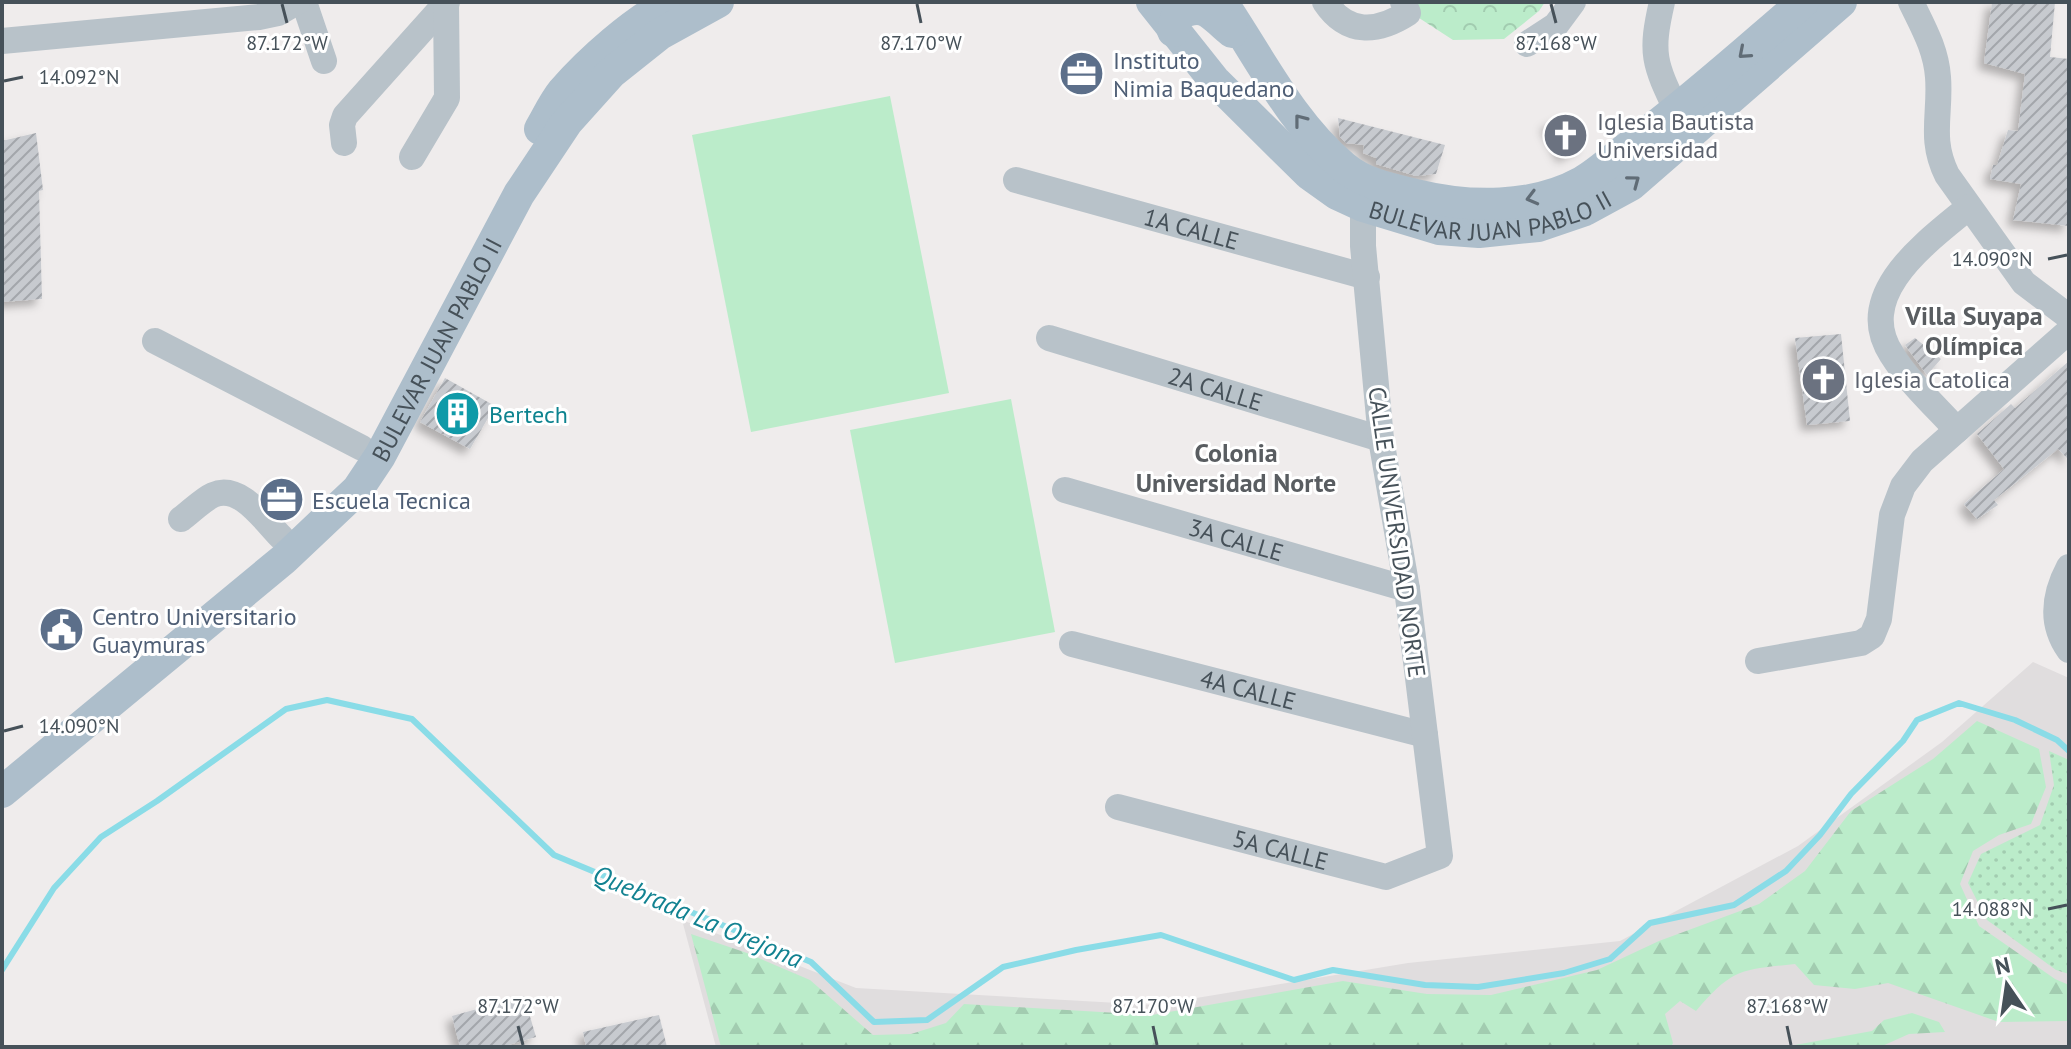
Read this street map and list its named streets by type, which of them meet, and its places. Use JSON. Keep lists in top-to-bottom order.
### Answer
{
  "streets": {
    "main road": ["BULEVAR JUAN PABLO II"],
    "street": [
      "1A CALLE",
      "2A CALLE",
      "CALLE UNIVERSIDAD NORTE",
      "3A CALLE",
      "4A CALLE",
      "5A CALLE"
    ]
  },
  "crossings": [
    ["BULEVAR JUAN PABLO II", "CALLE UNIVERSIDAD NORTE"],
    ["1A CALLE", "CALLE UNIVERSIDAD NORTE"],
    ["2A CALLE", "CALLE UNIVERSIDAD NORTE"],
    ["CALLE UNIVERSIDAD NORTE", "3A CALLE"],
    ["CALLE UNIVERSIDAD NORTE", "4A CALLE"],
    ["CALLE UNIVERSIDAD NORTE", "5A CALLE"]
  ],
  "districts": ["Villa Suyapa Olímpica", "Colonia Universidad Norte"],
  "water": ["Quebrada La Orejona"],
  "places": {
    "office": ["Instituto Nimia Baquedano", "Escuela Tecnica"],
    "church": ["Iglesia Bautista Universidad", "Iglesia Catolica"],
    "building": ["Bertech"],
    "public building": ["Centro Universitario Guaymuras"]
  },
  "north": "top",
  "coordinates": [
    "87.172°W",
    "87.170°W",
    "87.168°W",
    "14.092°N",
    "14.090°N",
    "14.088°N"
  ]
}
